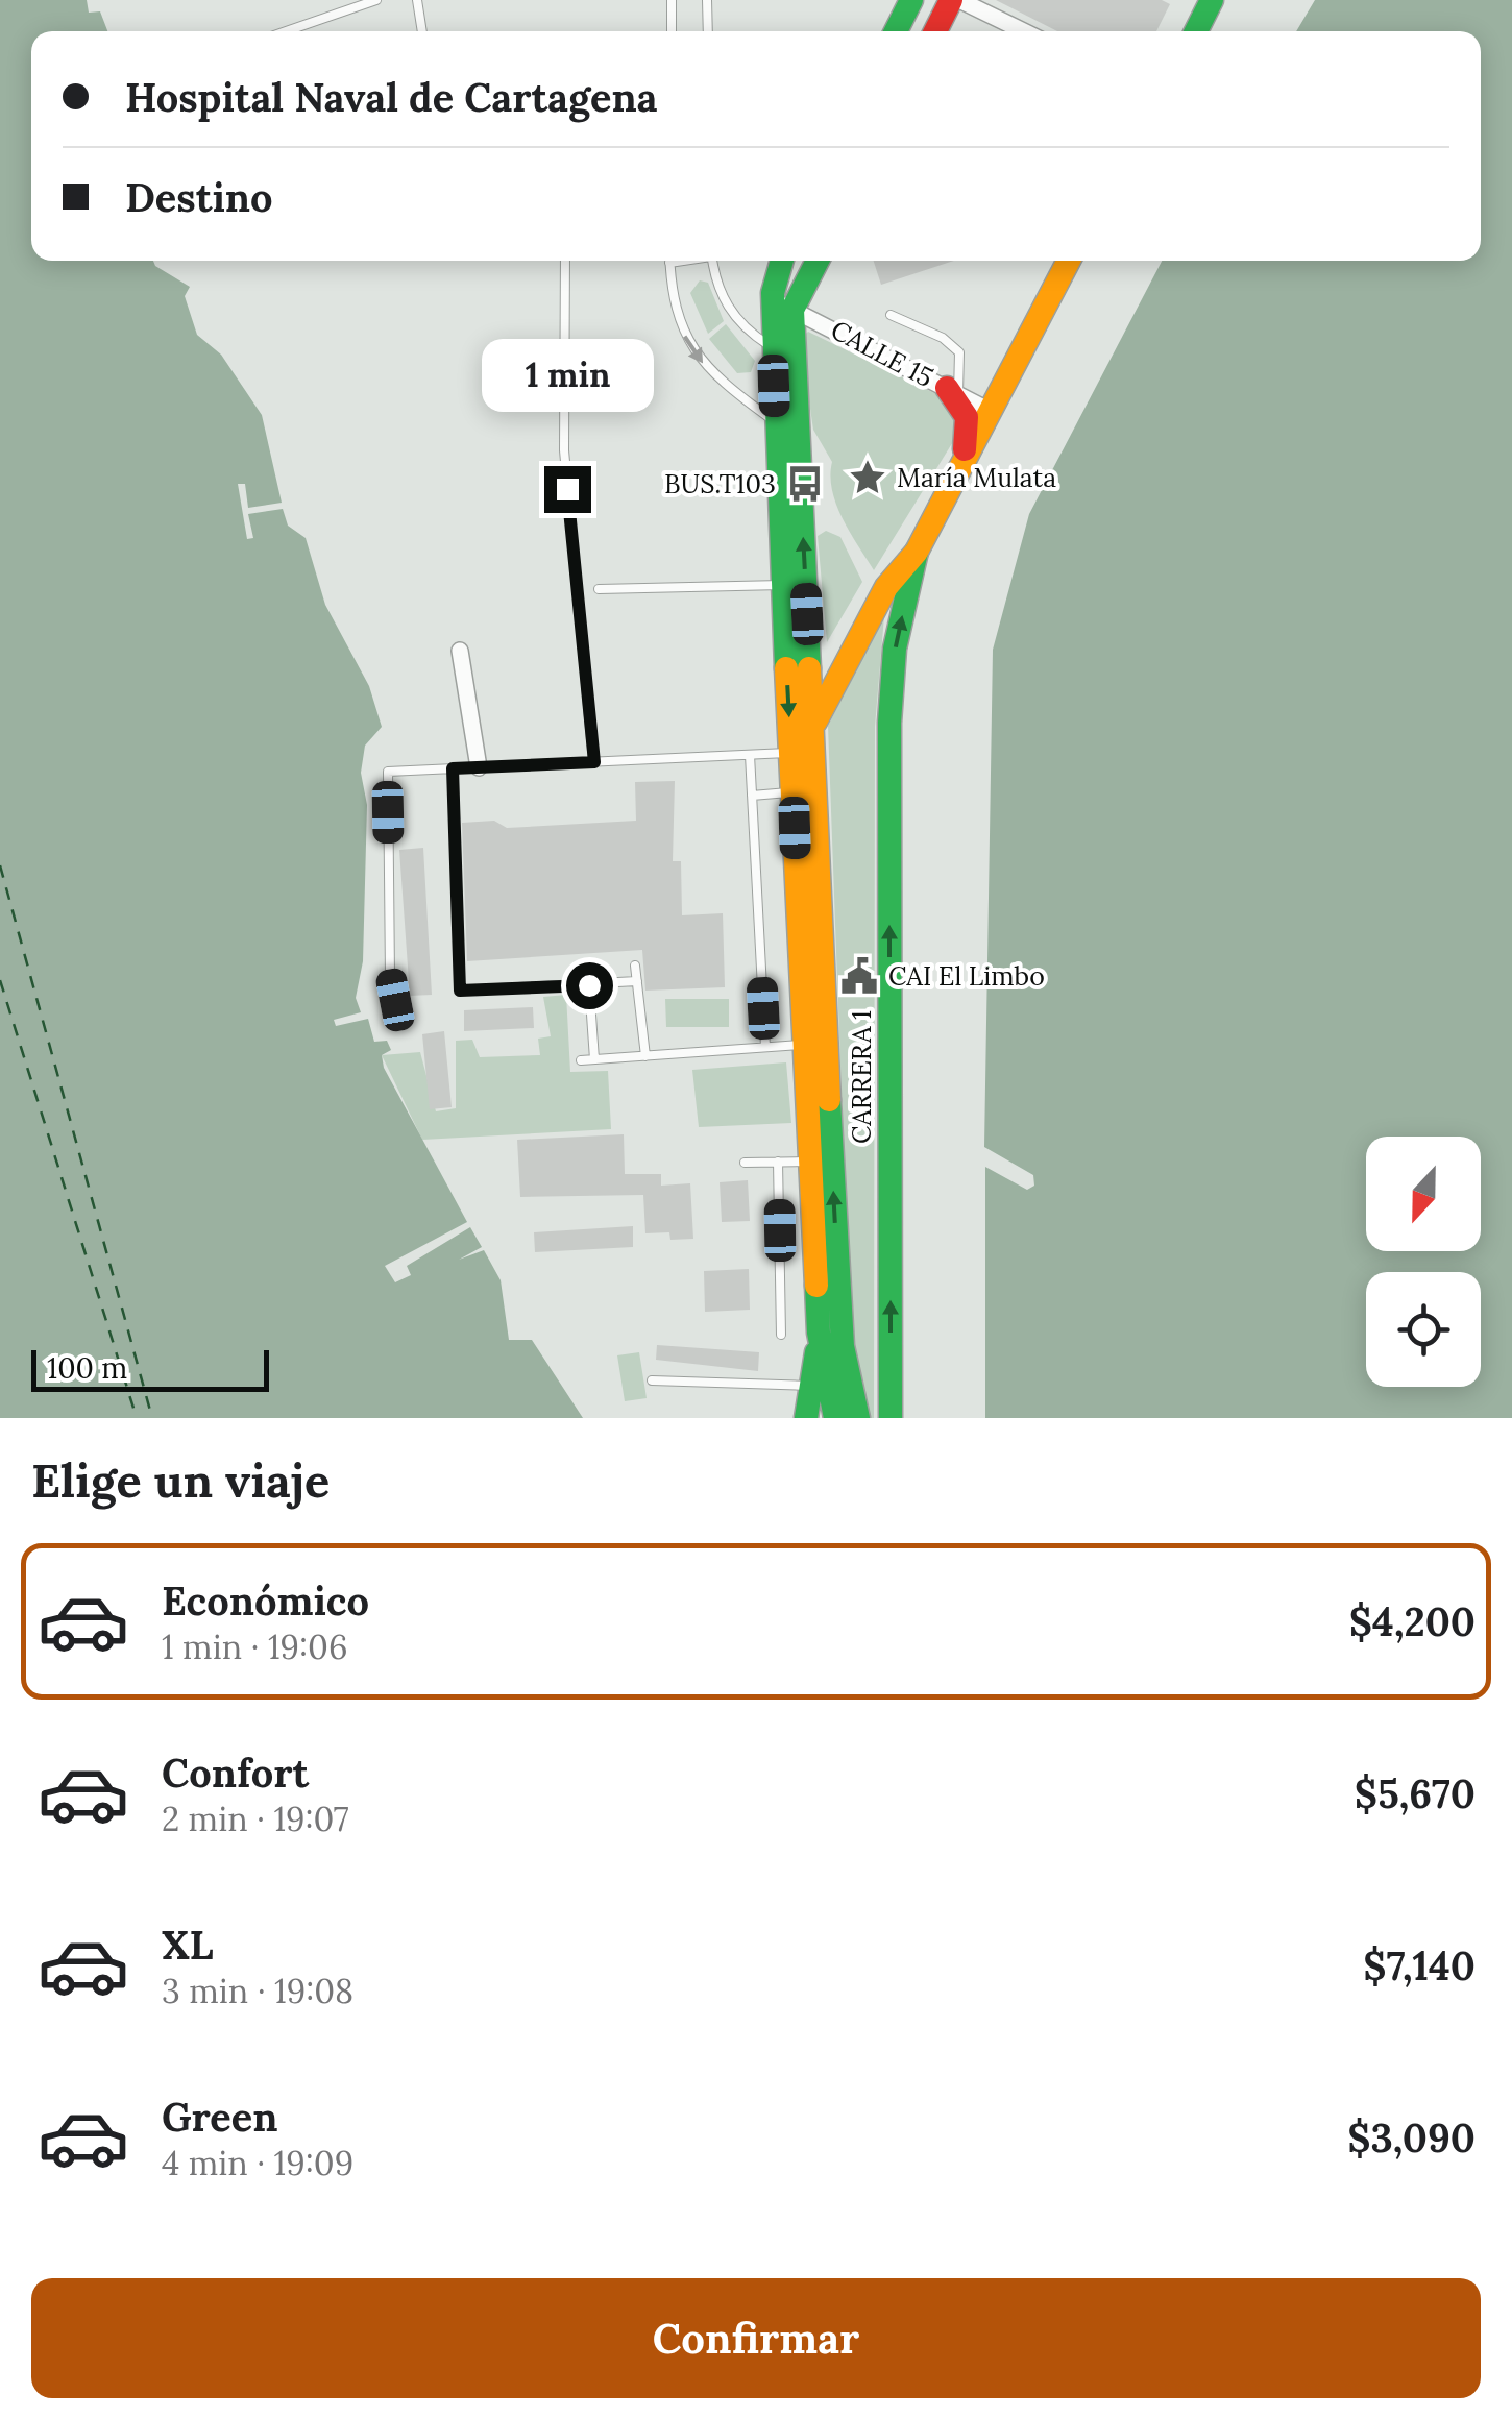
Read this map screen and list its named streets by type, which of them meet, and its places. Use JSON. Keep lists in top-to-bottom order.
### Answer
{
  "streets": {
    "main road": ["CARRERA 1"],
    "street": ["CALLE 15"]
  },
  "crossings": [
    ["CALLE 15", "CARRERA 1"]
  ],
  "places": {
    "place": ["María Mulata"],
    "bus stop": ["BUS.T103"],
    "public building": ["CAI El Limbo"]
  },
  "scale_bar": "100 m",
  "north": "bottom",
  "page": {
    "banner": ["Hospital Naval de Cartagena", "Destino"],
    "bubble": "1 min",
    "scale": "100 m",
    "heading": "Elige un viaje",
    "list": [
      {
        "name": "Económico",
        "note": "1 min · 19:06",
        "value": "$4,200"
      },
      {
        "name": "Confort",
        "note": "2 min · 19:07",
        "value": "$5,670"
      },
      {
        "name": "XL",
        "note": "3 min · 19:08",
        "value": "$7,140"
      },
      {
        "name": "Green",
        "note": "4 min · 19:09",
        "value": "$3,090"
      }
    ],
    "buttons": "Confirmar"
  }
}
